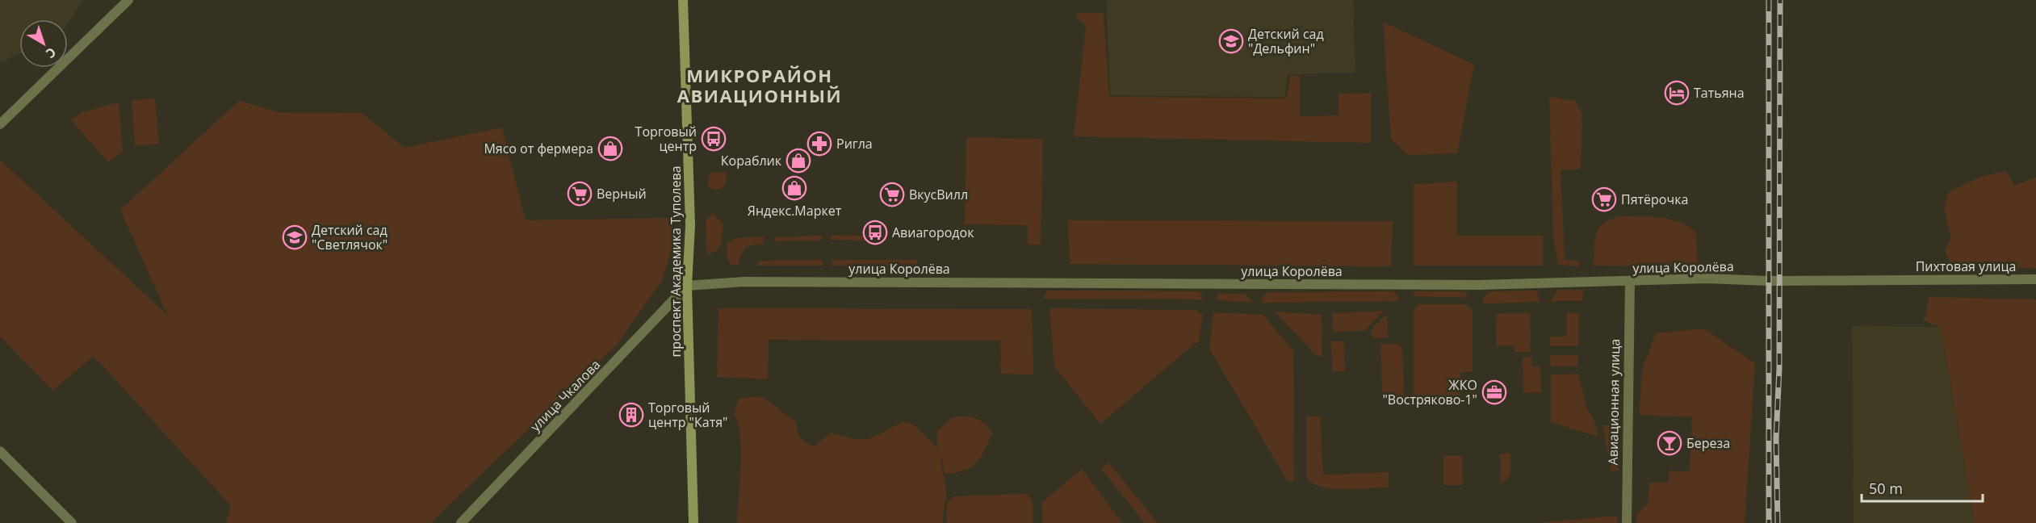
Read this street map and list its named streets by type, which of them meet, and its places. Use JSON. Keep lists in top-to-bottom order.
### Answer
{
  "streets": {
    "main road": ["проспект Академика Туполева"],
    "street": [
      "Пихтовая улица",
      "улица Королёва",
      "улица Чкалова",
      "Авиационная улица"
    ]
  },
  "crossings": [
    ["проспект Академика Туполева", "улица Королёва"],
    ["проспект Академика Туполева", "улица Чкалова"],
    ["Пихтовая улица", "улица Королёва"],
    ["улица Королёва", "улица Чкалова"],
    ["улица Королёва", "Авиационная улица"]
  ],
  "districts": ["МИКРОРАЙОН АВИАЦИОННЫЙ"],
  "places": {
    "school or university": ["Детский сад \"Дельфин\"", "Детский сад \"Светлячок\""],
    "hotel": ["Татьяна"],
    "bus stop": ["Торговый центр", "Авиагородок"],
    "pharmacy": ["Ригла"],
    "shop": ["Мясо от фермера", "Кораблик", "Яндекс.Маркет"],
    "supermarket": ["Верный", "ВкусВилл", "Пятёрочка"],
    "office": ["ЖКО \"Востряково-1\""],
    "building": ["Торговый центр \"Катя\""],
    "bar": ["Береза"]
  },
  "scale_bar": "50 m",
  "north": "bottom right"
}
